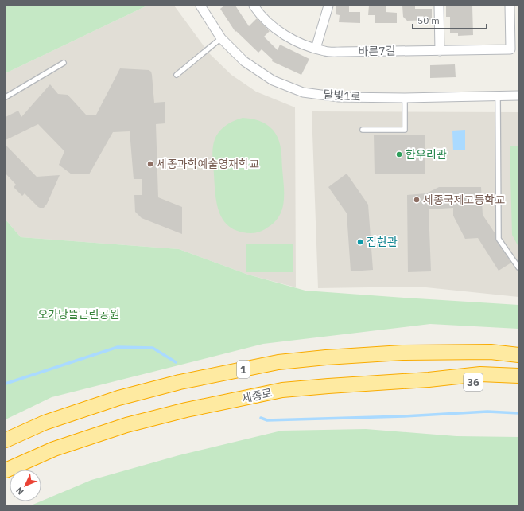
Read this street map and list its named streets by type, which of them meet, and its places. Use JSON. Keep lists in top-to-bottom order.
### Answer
{
  "streets": {
    "highway": ["1", "36", "세종로"],
    "street": ["바른7길", "달빛1로"]
  },
  "crossings": [
    ["36", "세종로"]
  ],
  "parks": ["오가낭뜰근린공원"],
  "places": [
    "한우리관",
    "세종과학예술영재학교",
    "세종국제고등학교",
    "집현관"
  ],
  "scale_bar": "50 m",
  "north": "bottom left"
}
